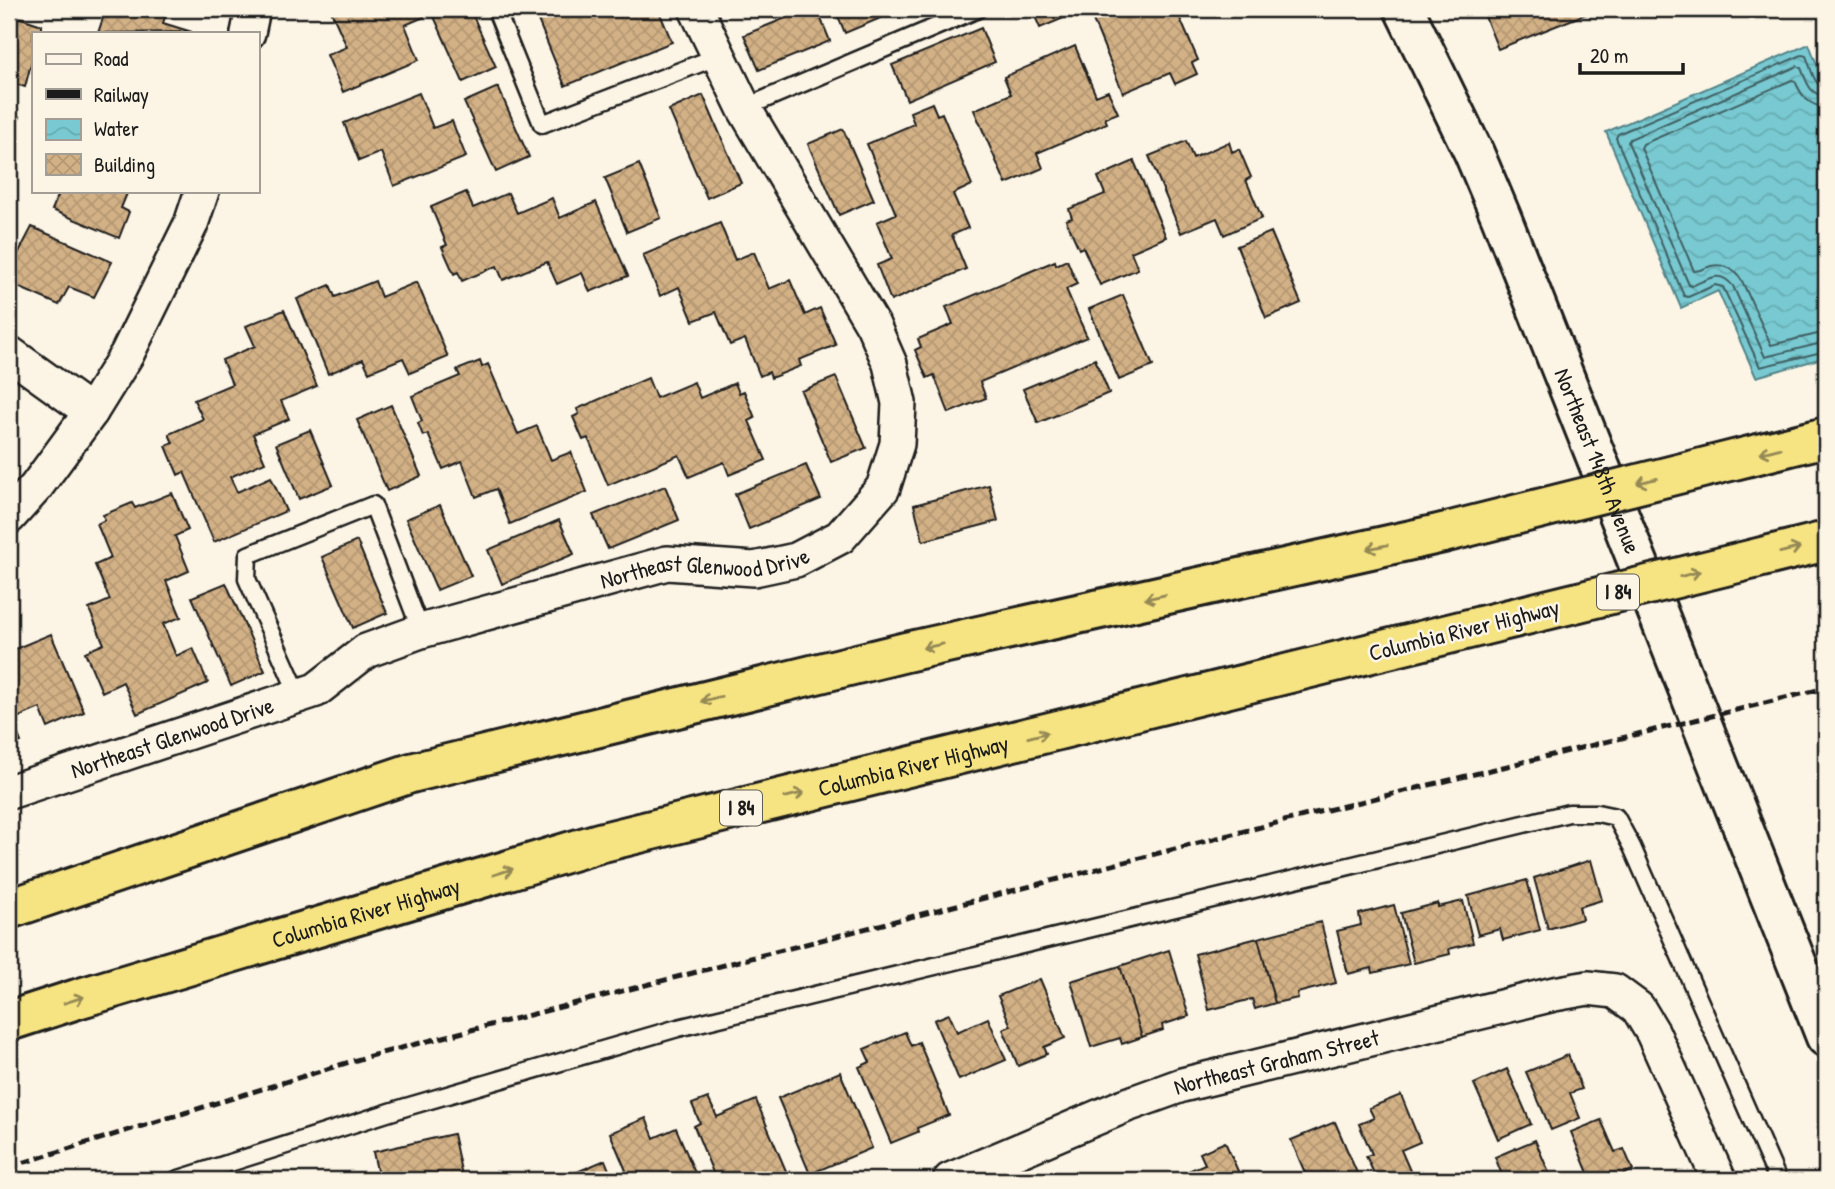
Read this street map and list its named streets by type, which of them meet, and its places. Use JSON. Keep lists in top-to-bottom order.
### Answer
{
  "streets": {
    "highway": ["I 84", "Columbia River Highway"],
    "main road": ["Northeast 148th Avenue"],
    "street": ["Northeast Glenwood Drive", "Northeast Graham Street"]
  },
  "legend": [
    "Road",
    "Railway",
    "Water",
    "Building"
  ],
  "scale_bar": "20 m"
}
